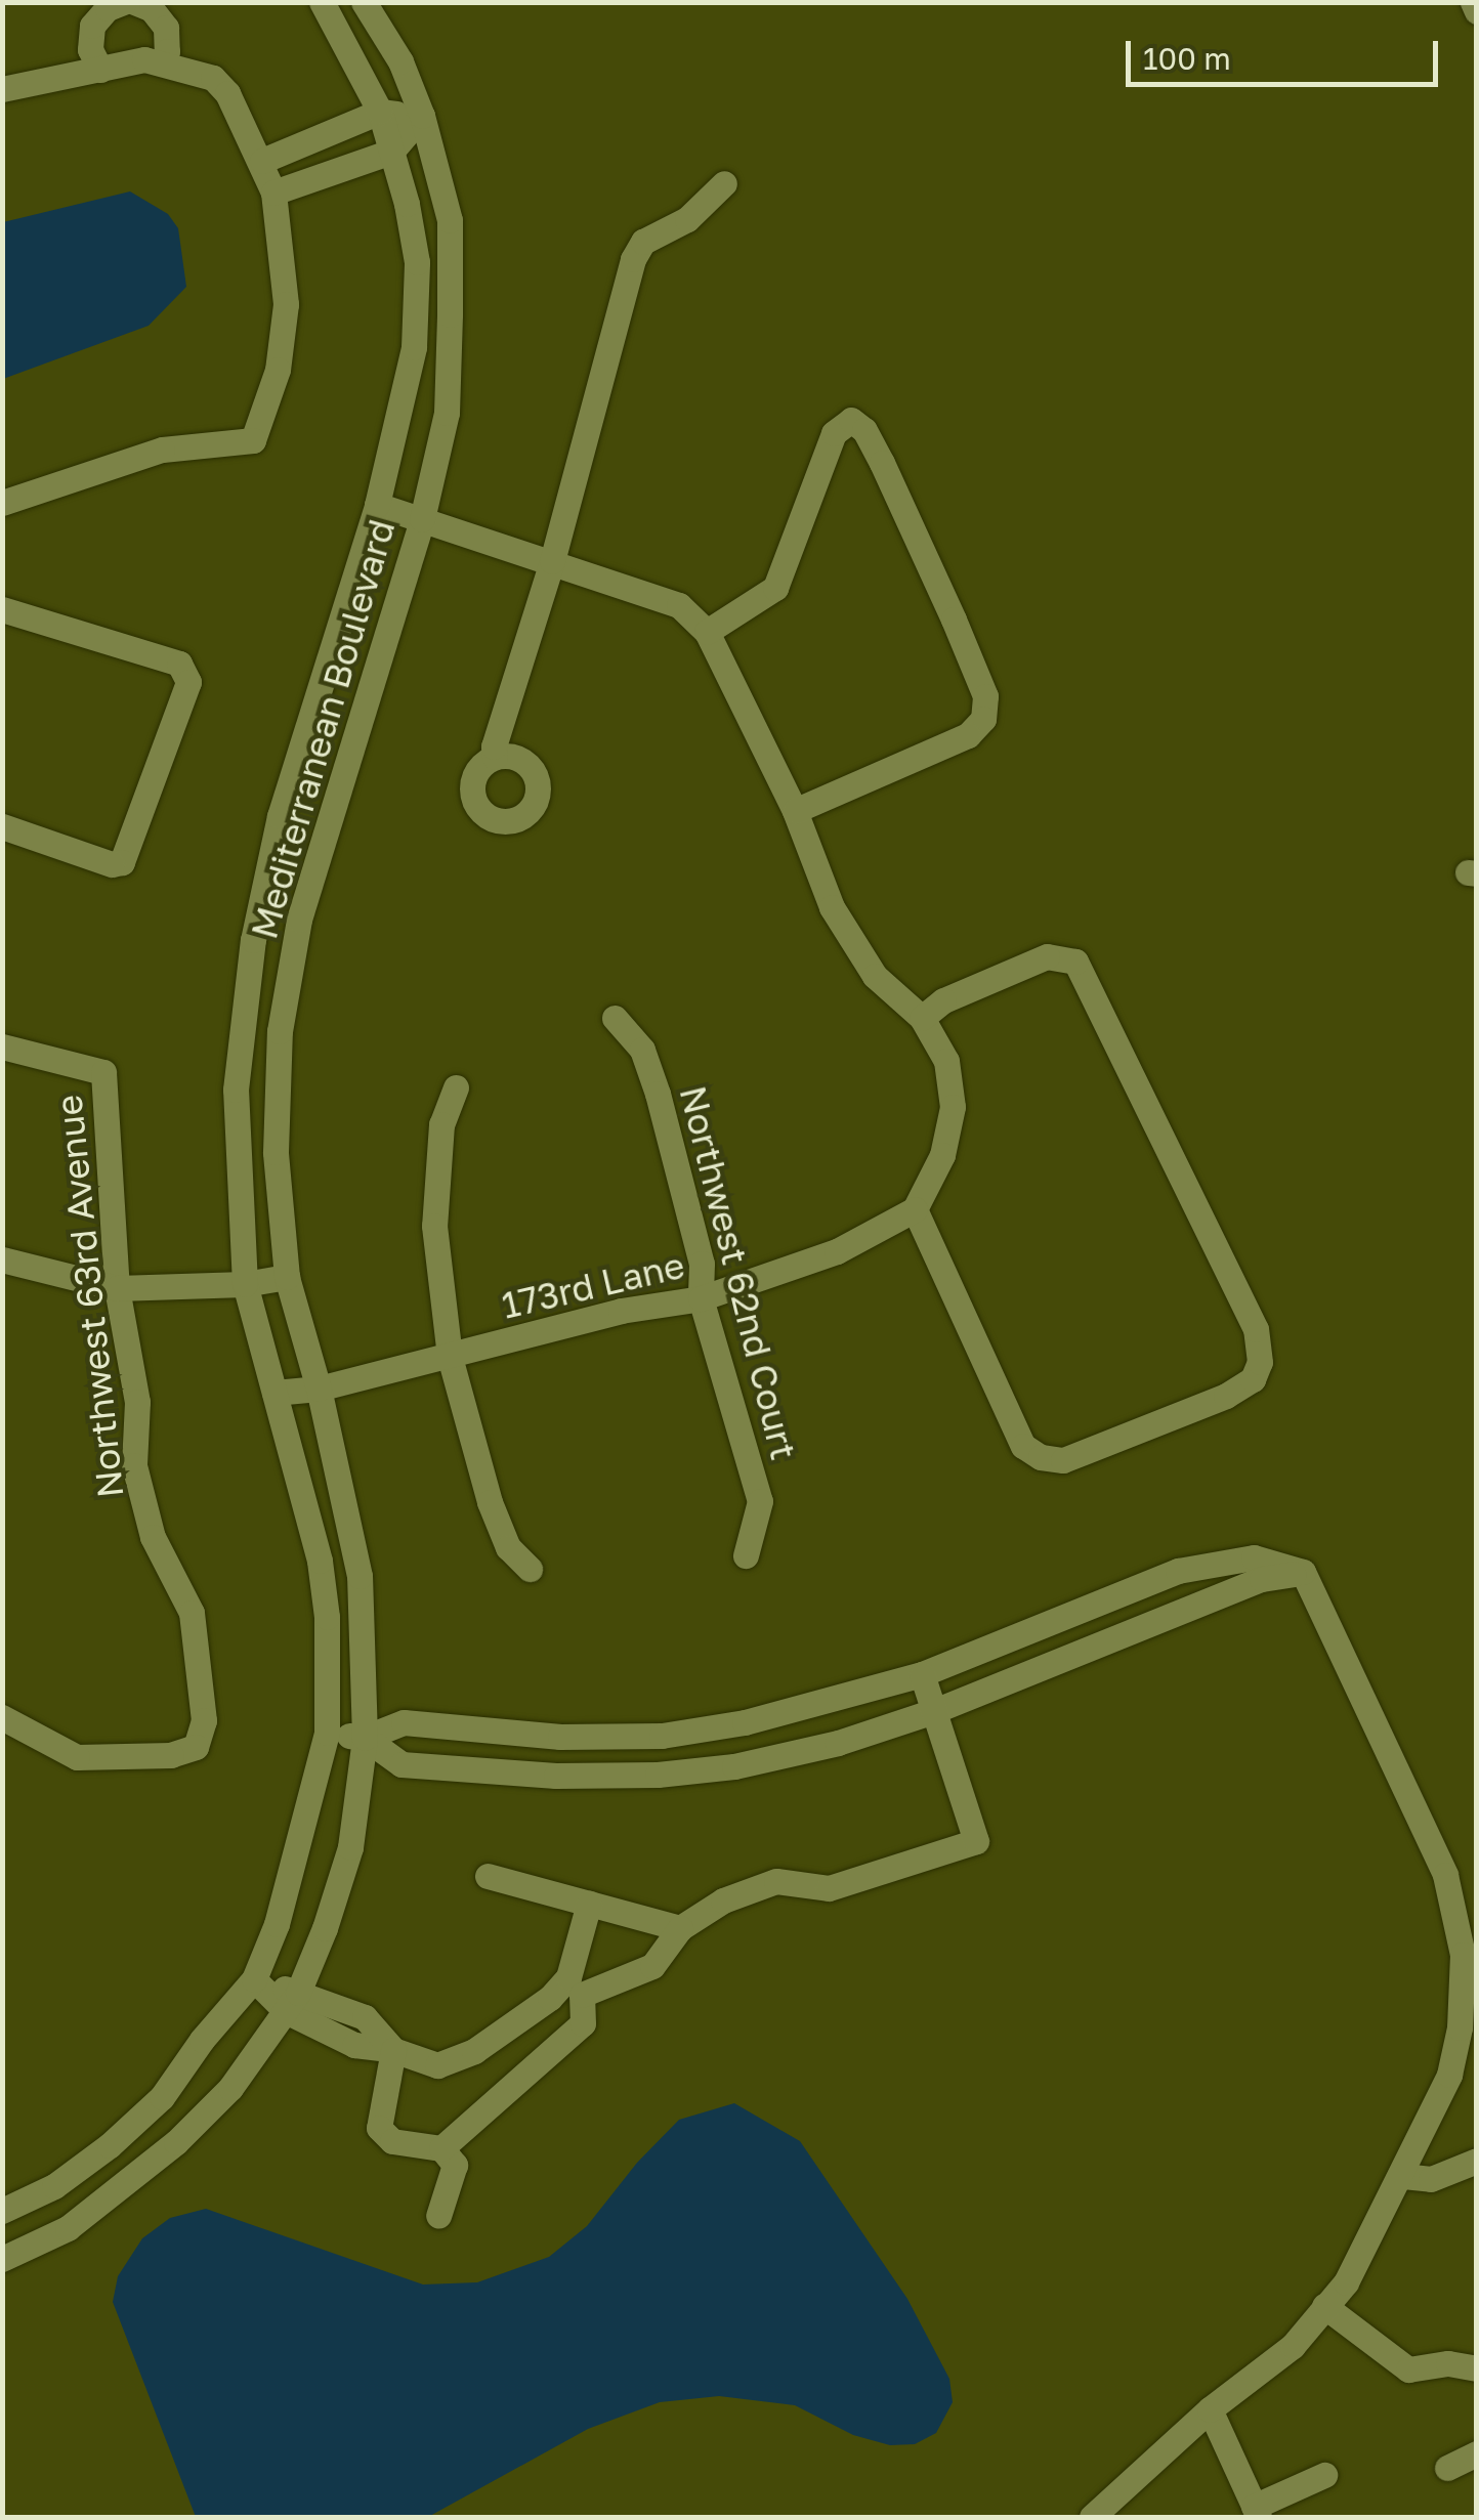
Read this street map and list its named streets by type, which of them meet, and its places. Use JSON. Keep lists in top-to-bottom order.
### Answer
{
  "streets": {
    "street": [
      "Mediterranean Boulevard",
      "Northwest 62nd Court",
      "173rd Lane",
      "Northwest 63rd Avenue"
    ]
  },
  "crossings": [
    ["Mediterranean Boulevard", "173rd Lane"],
    ["Northwest 62nd Court", "173rd Lane"]
  ],
  "scale_bar": "100 m"
}
